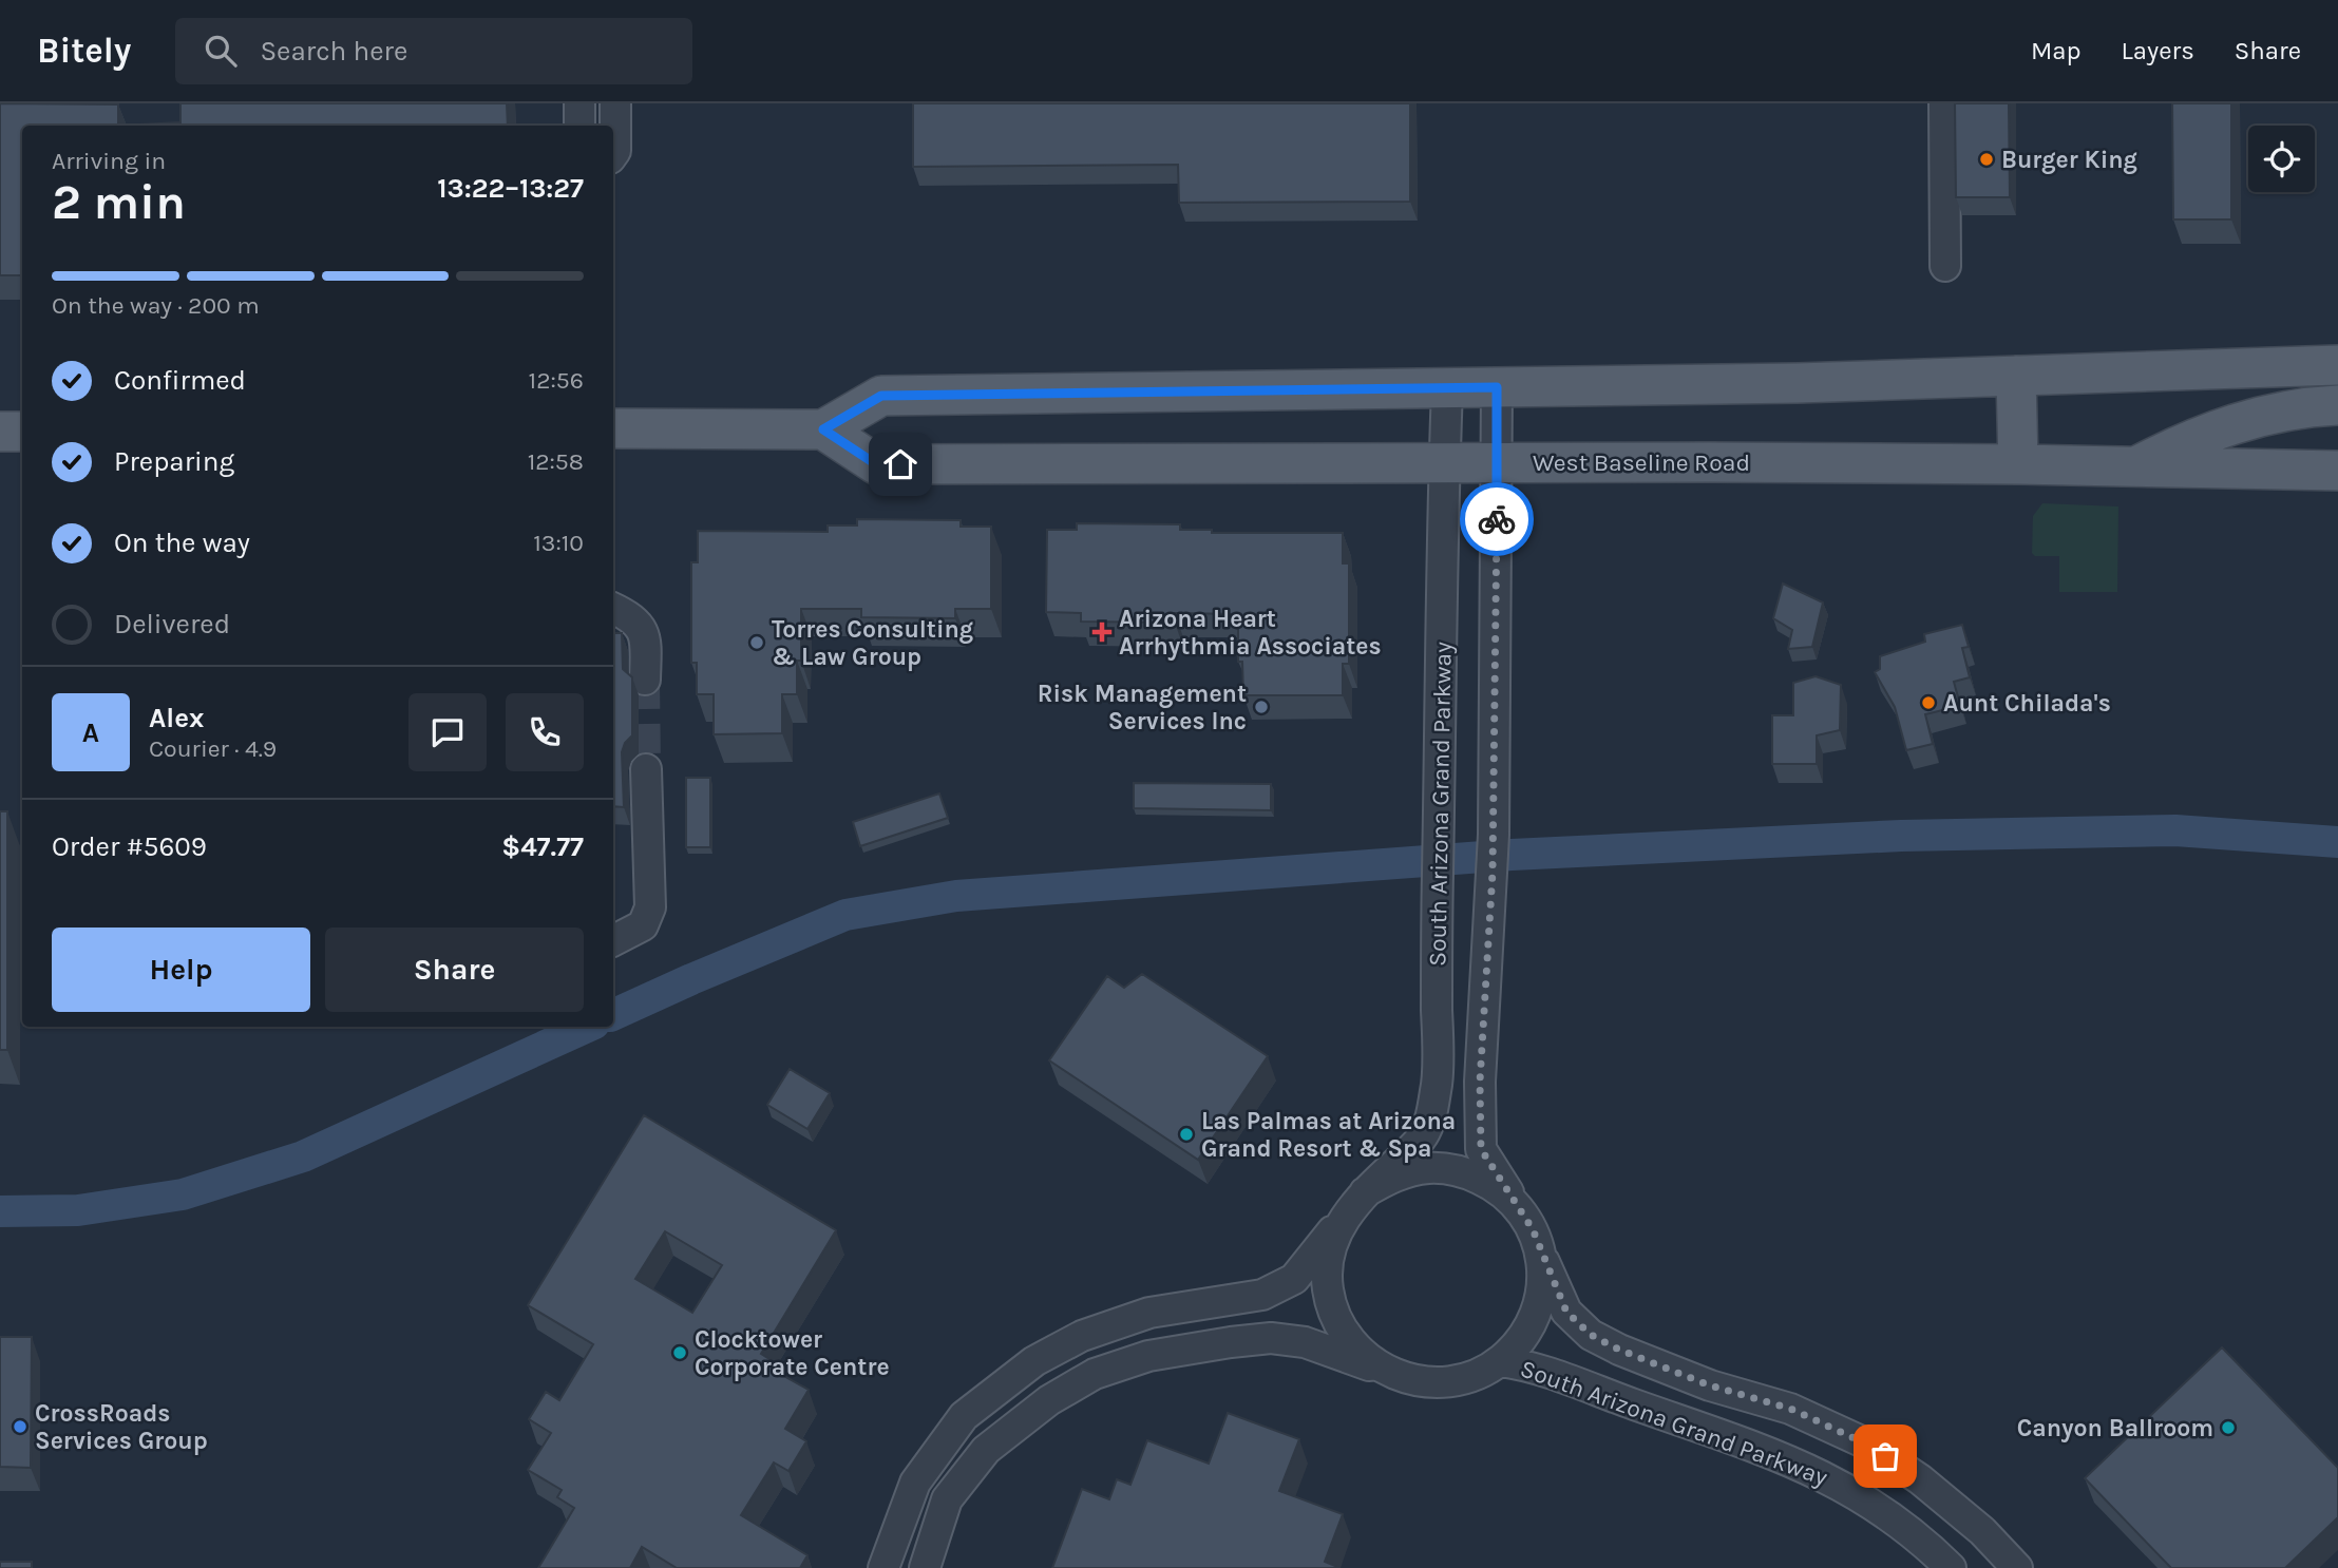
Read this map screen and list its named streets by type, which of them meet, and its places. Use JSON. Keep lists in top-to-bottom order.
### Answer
{
  "streets": {
    "main road": ["West Baseline Road"],
    "street": ["South Arizona Grand Parkway"]
  },
  "crossings": [
    ["West Baseline Road", "South Arizona Grand Parkway"]
  ],
  "places": {
    "other": [
      "Burger King",
      "Torres Consulting & Law Group",
      "Aunt Chilada's",
      "Risk Management Services Inc",
      "Las Palmas at Arizona Grand Resort & Spa",
      "Clocktower Corporate Centre",
      "CrossRoads Services Group",
      "Canyon Ballroom"
    ],
    "health": ["Arizona Heart Arrhythmia Associates"]
  },
  "page": {
    "header": "Bitely",
    "search": "Search here",
    "nav": ["Map", "Layers", "Share"],
    "heading": ["2 min", "Arriving in", "13:22–13:27"],
    "panel": [
      "Alex",
      "Courier · 4.9",
      "Order #5609",
      "$47.77"
    ],
    "bar": "On the way · 200 m",
    "list": [
      ["Confirmed", "12:56"],
      ["Preparing", "12:58"],
      ["On the way", "13:10"],
      "Delivered"
    ],
    "round": "A",
    "buttons": ["Help", "Share"]
  }
}
